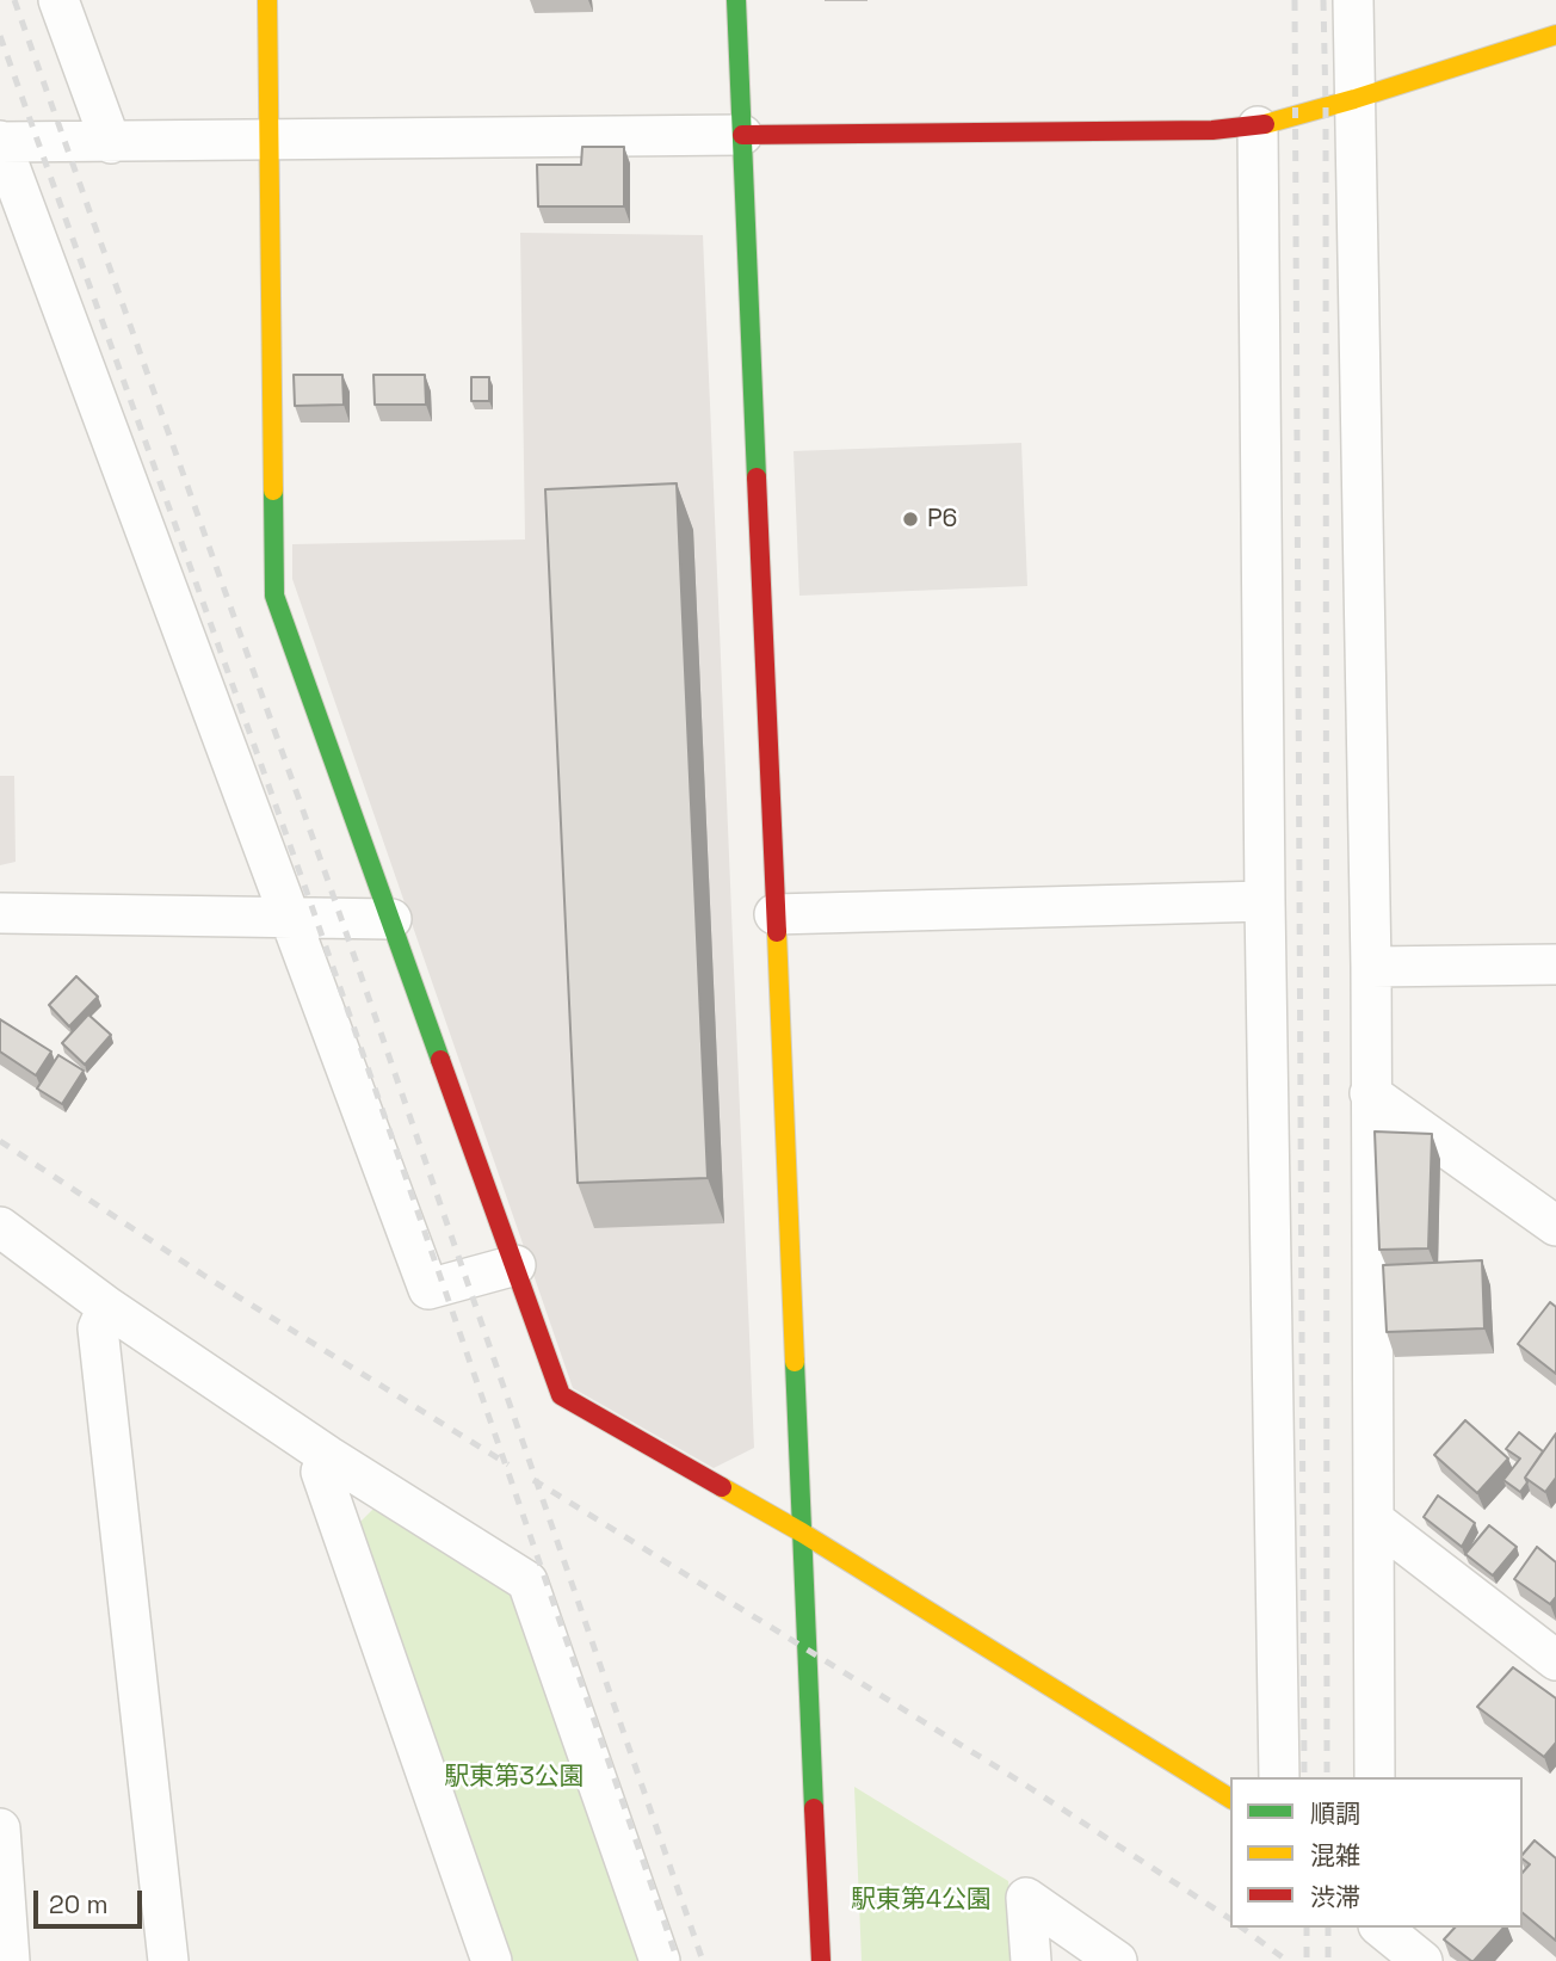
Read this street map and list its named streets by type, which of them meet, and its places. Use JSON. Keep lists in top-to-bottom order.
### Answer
{
  "parks": ["駅東第3公園", "駅東第4公園"],
  "places": ["P6"],
  "legend": ["順調", "混雑", "渋滞"],
  "scale_bar": "20 m"
}
